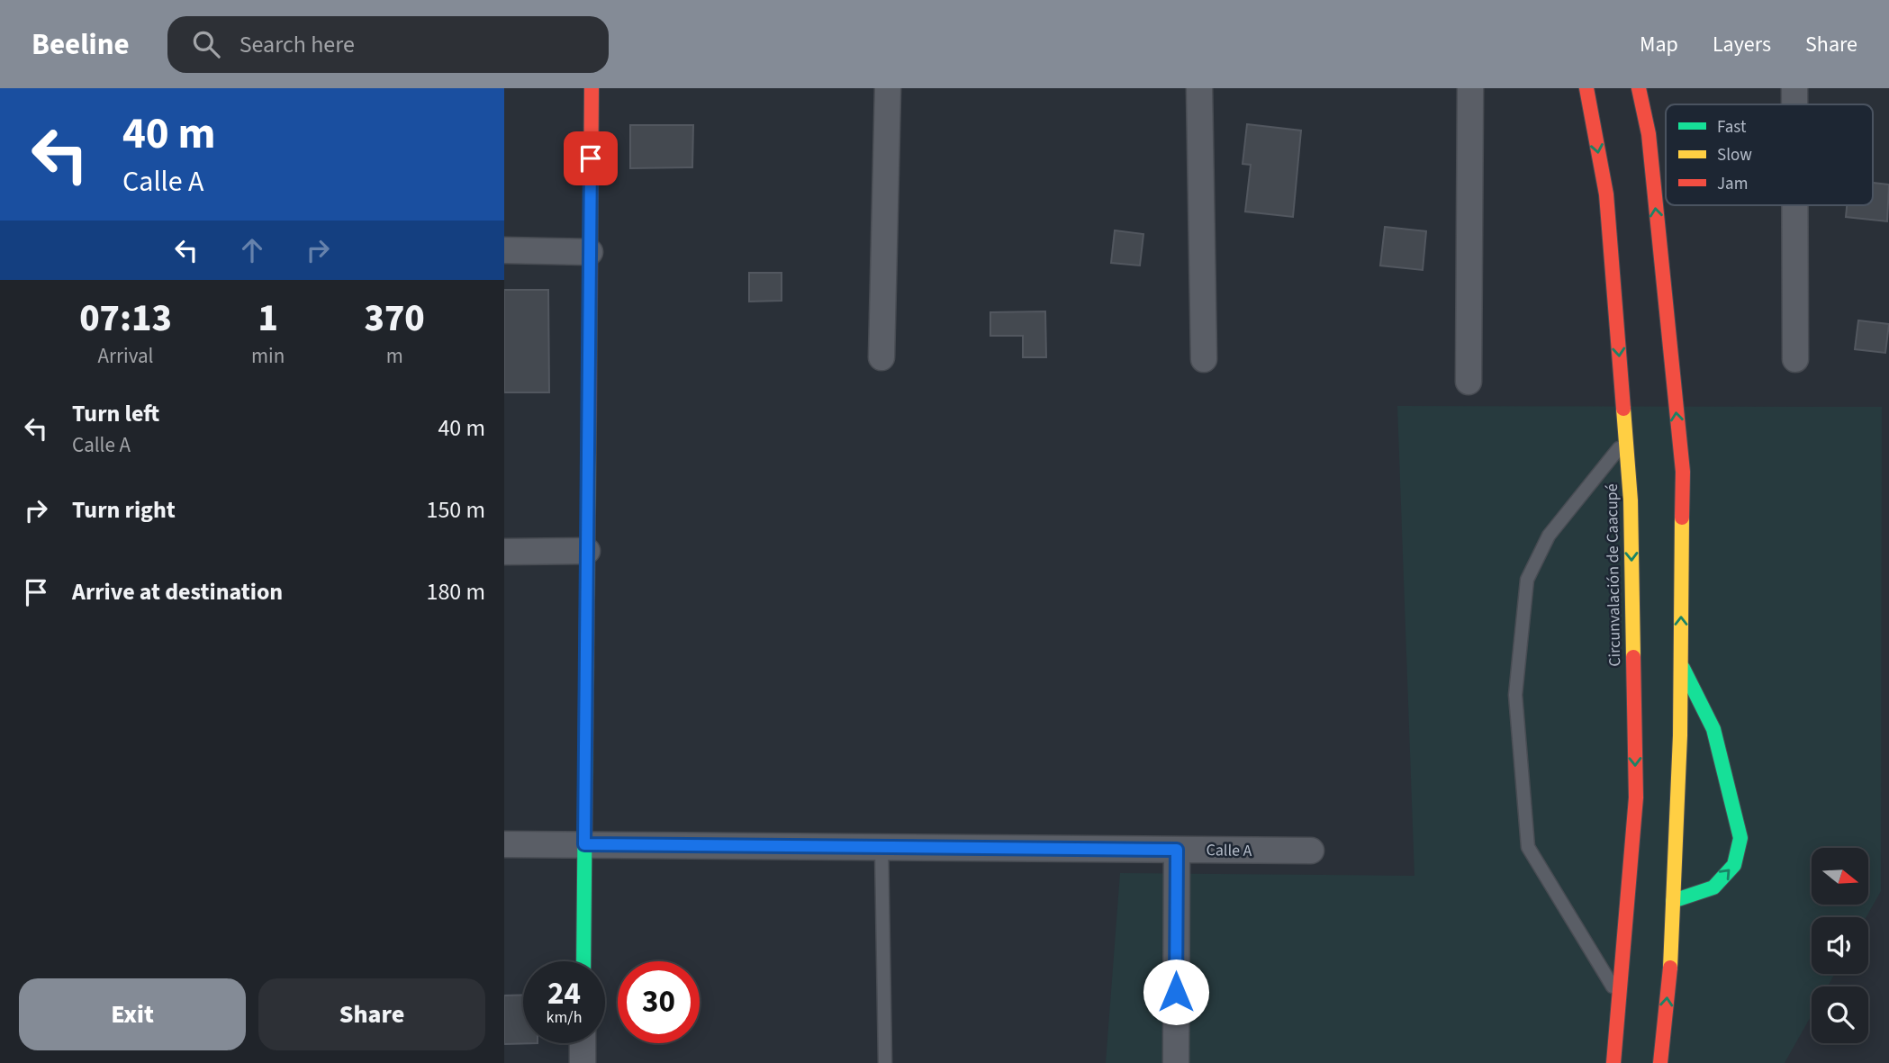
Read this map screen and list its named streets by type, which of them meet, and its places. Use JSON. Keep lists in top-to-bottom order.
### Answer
{
  "streets": {
    "main road": ["Circunvalación de Caacupé"],
    "street": ["Calle A"]
  },
  "legend": ["Fast", "Slow", "Jam"],
  "north": "right",
  "page": {
    "header": "Beeline",
    "search": "Search here",
    "nav": ["Map", "Layers", "Share"],
    "turn": ["40 m", "Calle A"],
    "eta": [
      "07:13",
      "Arrival",
      "1",
      "min",
      "370",
      "m"
    ],
    "list": [
      {
        "name": "Turn left",
        "note": "Calle A",
        "value": "40 m"
      },
      {
        "name": "Turn right",
        "value": "150 m"
      },
      {
        "name": "Arrive at destination",
        "value": "180 m"
      }
    ],
    "speed": "24 km/h",
    "limit": "30",
    "buttons": ["Exit", "Share"]
  }
}
